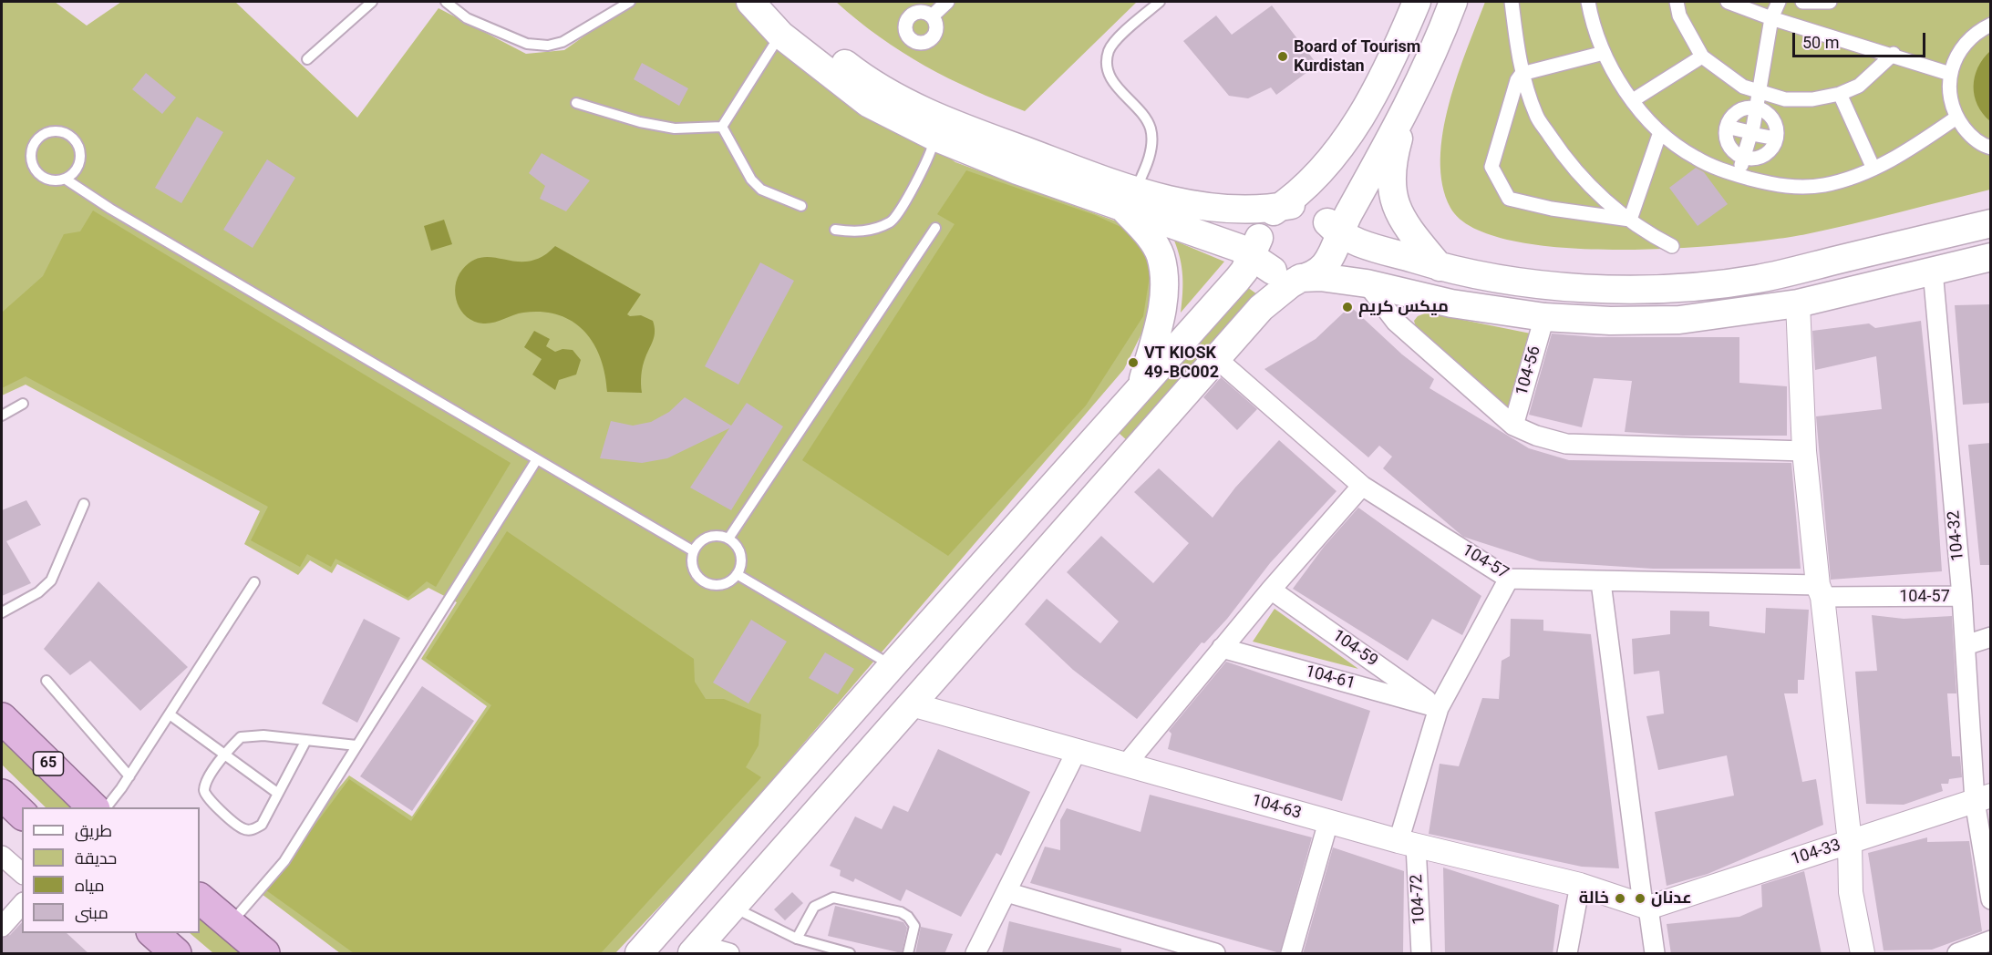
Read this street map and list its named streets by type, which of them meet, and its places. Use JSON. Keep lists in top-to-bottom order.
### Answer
{
  "streets": {
    "highway": ["65"],
    "street": [
      "104-56",
      "104-32",
      "104-57",
      "104-59",
      "104-61",
      "104-63",
      "104-33",
      "104-72"
    ]
  },
  "crossings": [
    ["104-32", "104-57"],
    ["104-32", "104-33"],
    ["104-59", "104-61"],
    ["104-63", "104-33"],
    ["104-63", "104-72"]
  ],
  "places": [
    "Board of Tourism Kurdistan",
    "ميكس كريم",
    "VT KIOSK 49-BC002",
    "خالة",
    "عدنان"
  ],
  "legend": [
    "طريق",
    "حديقة",
    "مياه",
    "مبنى"
  ],
  "scale_bar": "50 m"
}
